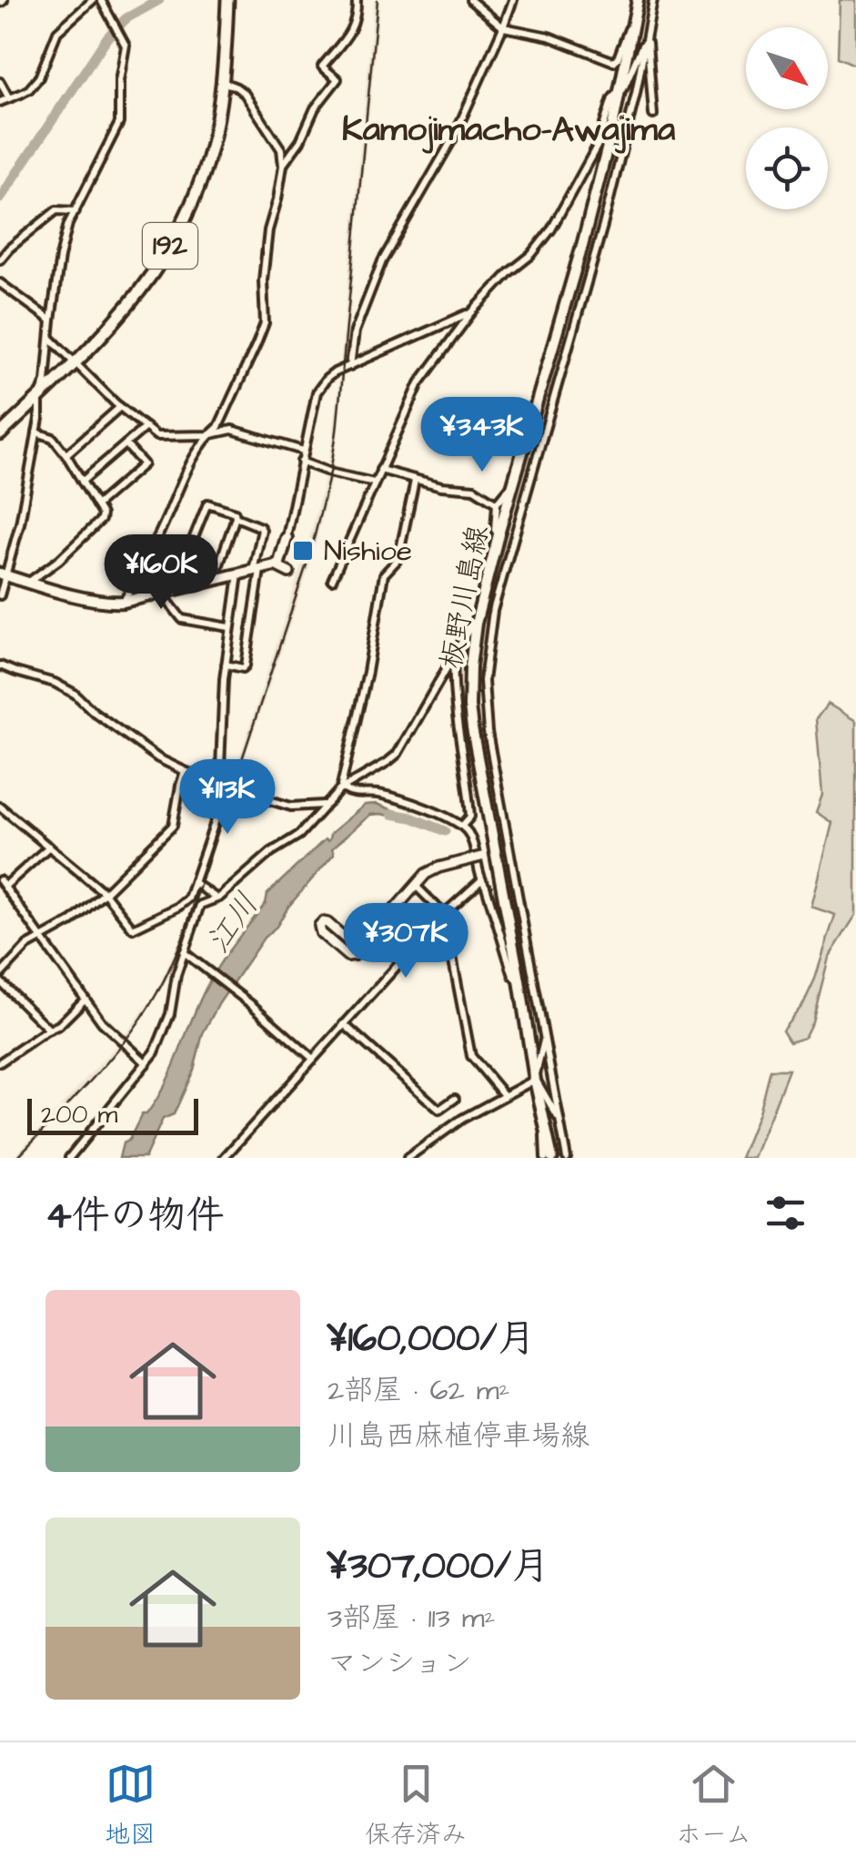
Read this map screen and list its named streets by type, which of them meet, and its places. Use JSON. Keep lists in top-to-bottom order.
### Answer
{
  "streets": {
    "highway": ["192"],
    "main road": ["板野川島線"]
  },
  "districts": ["Kamojimacho-Awajima"],
  "water": ["江川"],
  "places": {
    "transit": ["Nishioe"]
  },
  "scale_bar": "200 m",
  "north": "bottom right",
  "page": {
    "price": [
      "¥343K",
      "¥160K",
      "¥113K",
      "¥307K"
    ],
    "scale": "200 m",
    "heading": "4件の物件",
    "list": [
      {
        "name": "¥160,000/月",
        "note": "2部屋 · 62 m² · 川島西麻植停車場線"
      },
      {
        "name": "¥307,000/月",
        "note": "3部屋 · 113 m² · マンション"
      }
    ],
    "tabs": ["地図", "保存済み", "ホーム"]
  }
}
